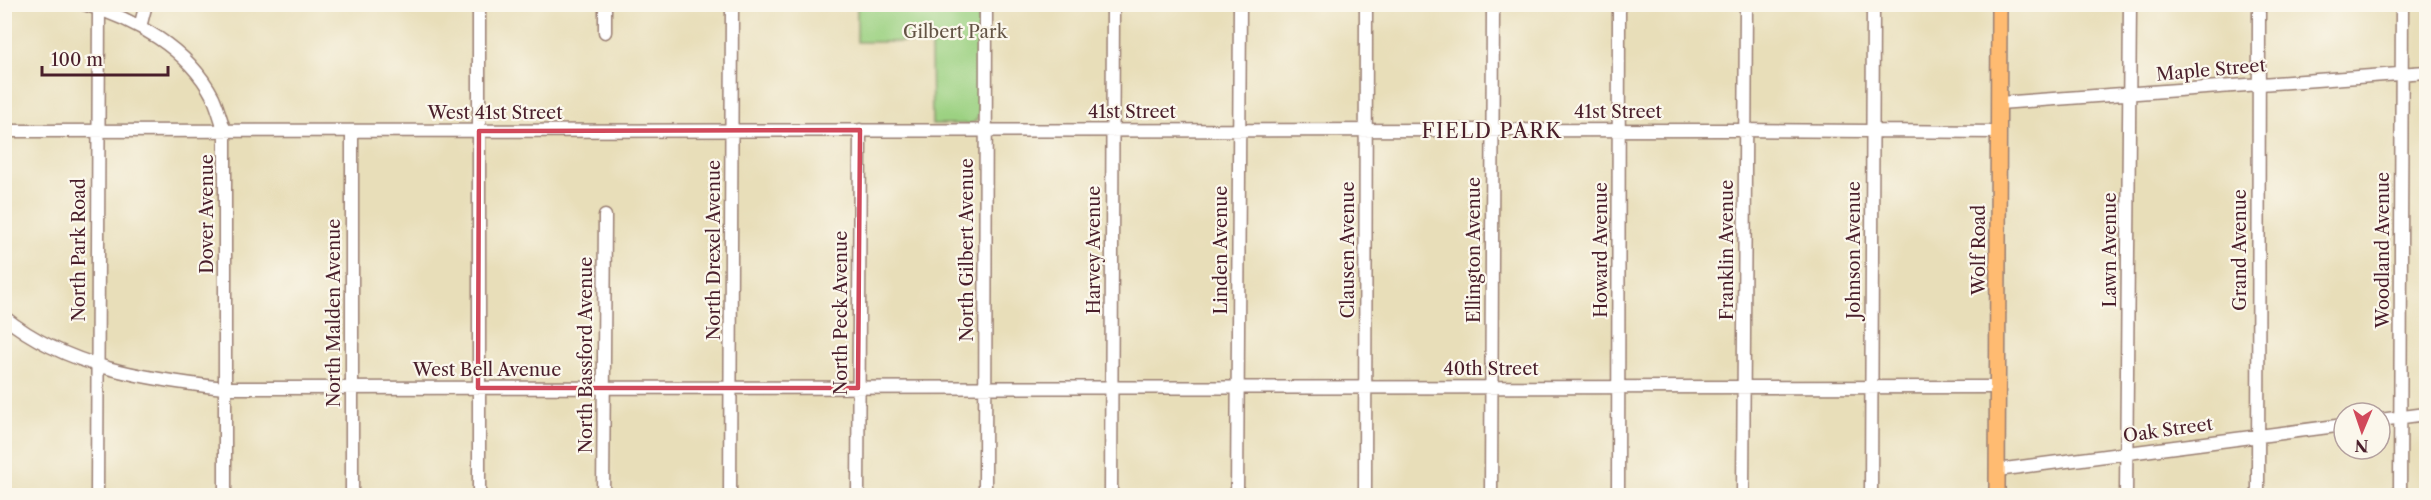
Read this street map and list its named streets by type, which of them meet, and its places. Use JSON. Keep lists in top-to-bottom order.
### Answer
{
  "streets": {
    "main road": ["Wolf Road"],
    "street": [
      "Maple Street",
      "41st Street",
      "West 41st Street",
      "Dover Avenue",
      "North Park Road",
      "North Drexel Avenue",
      "North Gilbert Avenue",
      "Harvey Avenue",
      "Linden Avenue",
      "Clausen Avenue",
      "Ellington Avenue",
      "Howard Avenue",
      "Franklin Avenue",
      "Johnson Avenue",
      "Lawn Avenue",
      "Grand Avenue",
      "Woodland Avenue",
      "North Malden Avenue",
      "North Peck Avenue",
      "North Bassford Avenue",
      "40th Street",
      "West Bell Avenue",
      "Oak Street"
    ]
  },
  "crossings": [
    ["Maple Street", "Wolf Road"],
    ["Maple Street", "Lawn Avenue"],
    ["Maple Street", "Grand Avenue"],
    ["Maple Street", "Woodland Avenue"],
    ["41st Street", "West 41st Street"],
    ["41st Street", "North Gilbert Avenue"],
    ["41st Street", "Harvey Avenue"],
    ["41st Street", "Linden Avenue"],
    ["41st Street", "Clausen Avenue"],
    ["41st Street", "Ellington Avenue"],
    ["41st Street", "Howard Avenue"],
    ["41st Street", "Franklin Avenue"],
    ["41st Street", "Johnson Avenue"],
    ["41st Street", "Wolf Road"],
    ["West 41st Street", "Dover Avenue"],
    ["West 41st Street", "North Park Road"],
    ["West 41st Street", "North Drexel Avenue"],
    ["West 41st Street", "North Gilbert Avenue"],
    ["West 41st Street", "North Malden Avenue"],
    ["West 41st Street", "North Peck Avenue"],
    ["Dover Avenue", "North Park Road"],
    ["Dover Avenue", "West Bell Avenue"],
    ["North Park Road", "West Bell Avenue"],
    ["North Drexel Avenue", "West Bell Avenue"],
    ["North Gilbert Avenue", "40th Street"],
    ["North Gilbert Avenue", "West Bell Avenue"],
    ["Harvey Avenue", "40th Street"],
    ["Linden Avenue", "40th Street"],
    ["Clausen Avenue", "40th Street"],
    ["Ellington Avenue", "40th Street"],
    ["Howard Avenue", "40th Street"],
    ["Franklin Avenue", "40th Street"],
    ["Johnson Avenue", "40th Street"],
    ["Wolf Road", "40th Street"],
    ["Wolf Road", "Oak Street"],
    ["Lawn Avenue", "Oak Street"],
    ["Grand Avenue", "Oak Street"],
    ["North Malden Avenue", "West Bell Avenue"],
    ["North Peck Avenue", "West Bell Avenue"],
    ["North Bassford Avenue", "West Bell Avenue"],
    ["40th Street", "West Bell Avenue"]
  ],
  "districts": ["FIELD PARK"],
  "parks": ["Gilbert Park"],
  "scale_bar": "100 m",
  "north": "bottom"
}
